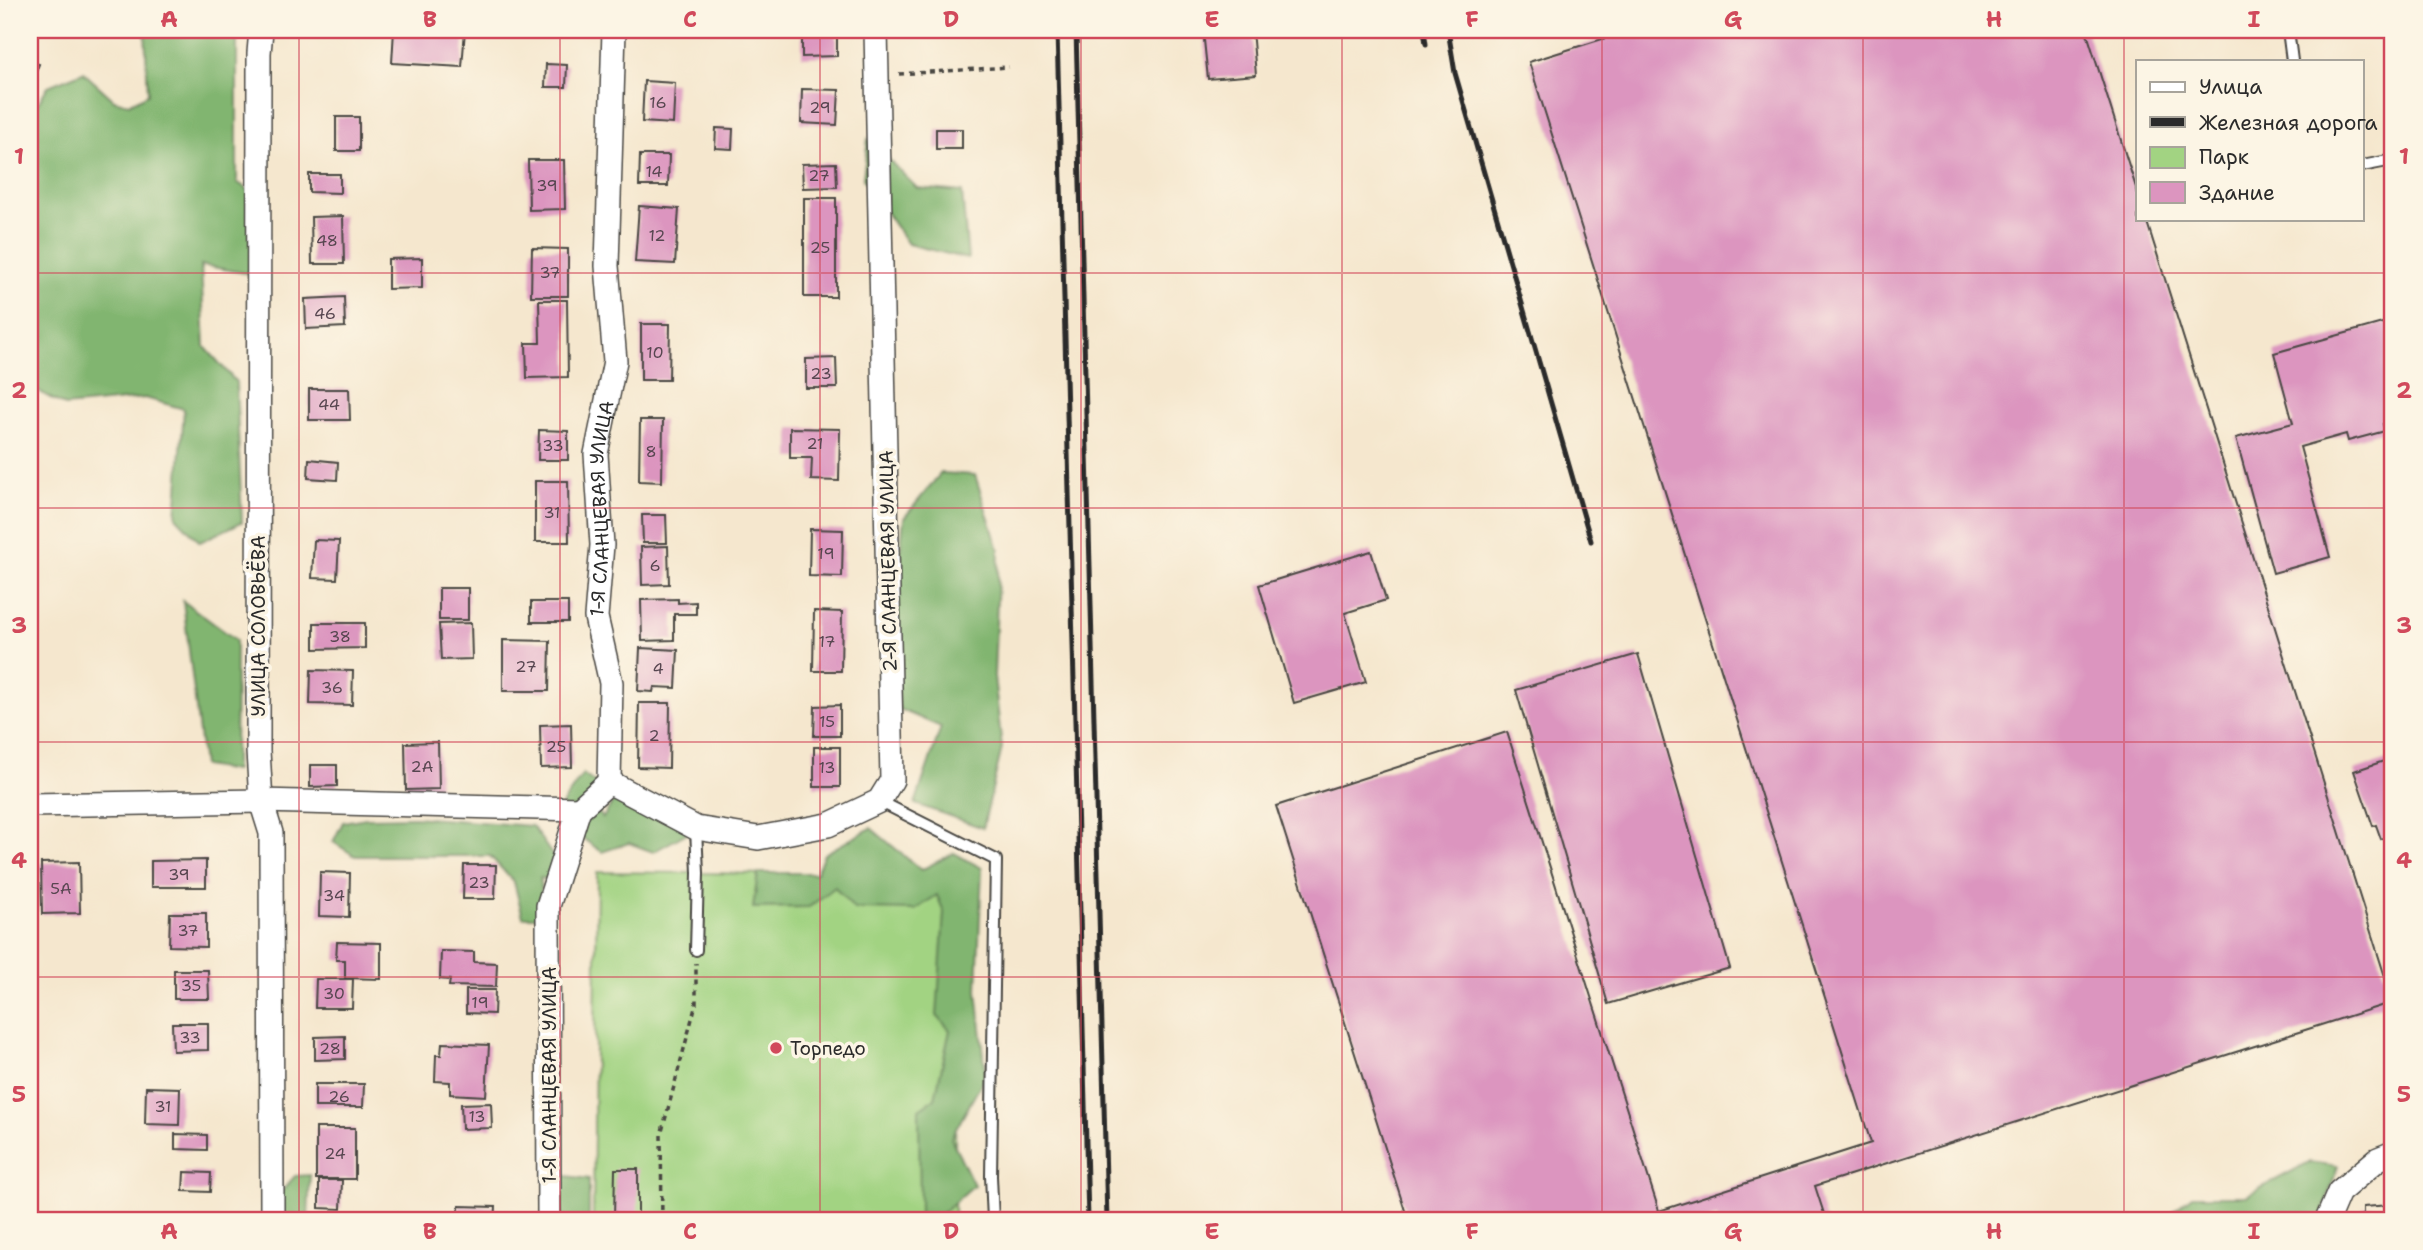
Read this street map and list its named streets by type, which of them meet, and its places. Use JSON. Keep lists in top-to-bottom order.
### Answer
{
  "streets": {
    "street": ["1-Я СЛАНЦЕВАЯ УЛИЦА", "2-Я СЛАНЦЕВАЯ УЛИЦА", "УЛИЦА СОЛОВЬЁВА"]
  },
  "places": ["Торпедо"],
  "house_numbers": [
    "16",
    "29",
    "14",
    "27",
    "39",
    "12",
    "48",
    "25",
    "37",
    "46",
    "10",
    "23",
    "44",
    "21",
    "33",
    "8",
    "31",
    "19",
    "6",
    "38",
    "17",
    "27",
    "4",
    "36",
    "15",
    "2",
    "25",
    "2А",
    "13",
    "39",
    "23",
    "5А",
    "34",
    "37",
    "35",
    "30",
    "19",
    "33",
    "28",
    "26",
    "31",
    "13",
    "24"
  ],
  "legend": [
    "Улица",
    "Железная дорога",
    "Парк",
    "Здание"
  ],
  "grid": {
    "columns": [
      "A",
      "B",
      "C",
      "D",
      "E",
      "F",
      "G",
      "H",
      "I"
    ],
    "rows": [
      "1",
      "2",
      "3",
      "4",
      "5"
    ]
  }
}
